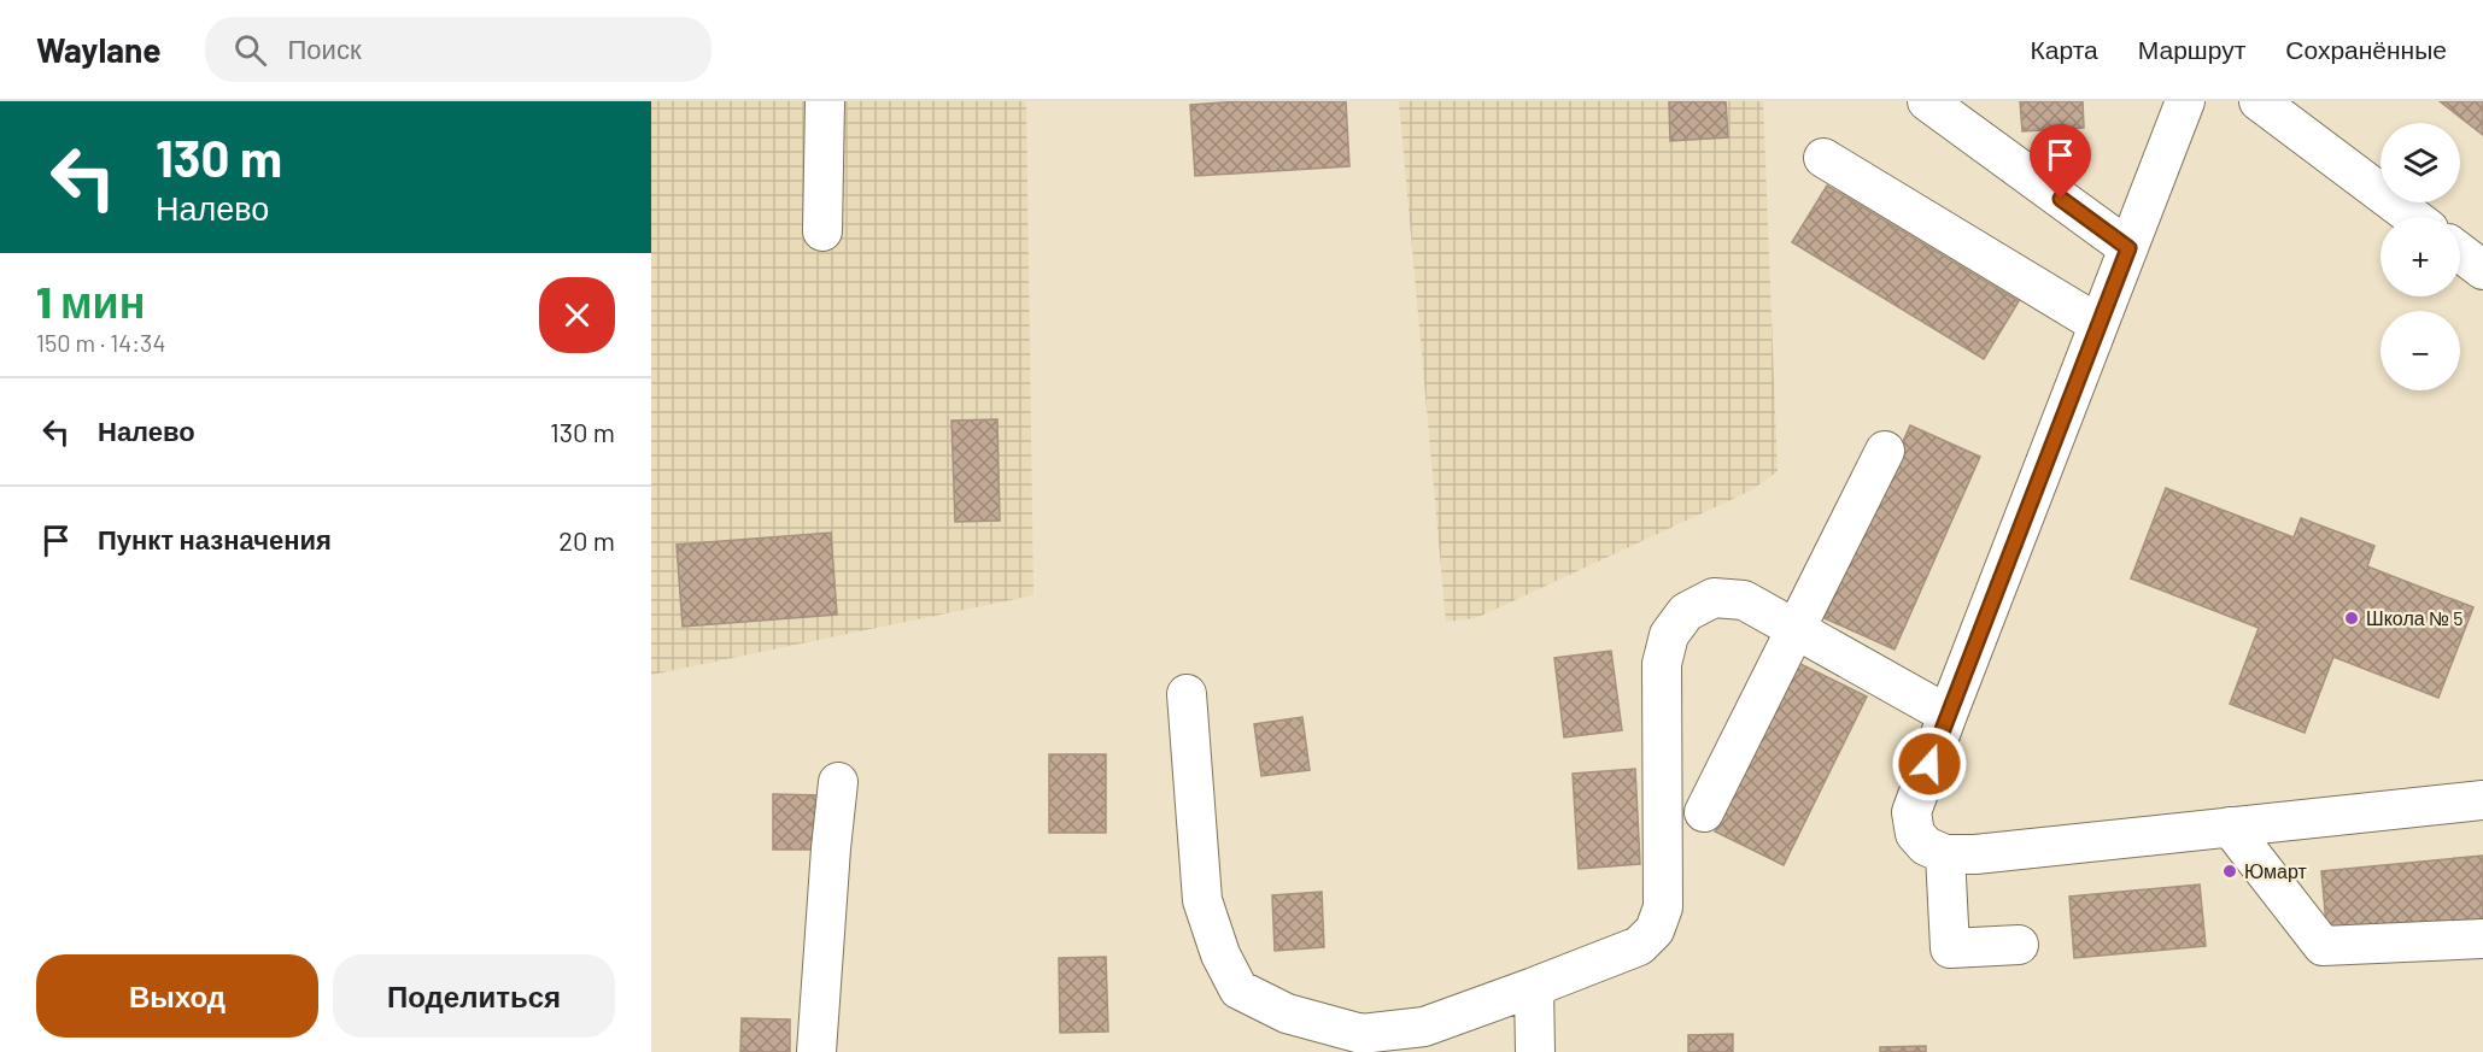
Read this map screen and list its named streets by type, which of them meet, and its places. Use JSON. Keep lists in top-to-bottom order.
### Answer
{
  "places": ["Школа № 5", "Юмарт"],
  "page": {
    "header": "Waylane",
    "search": "Поиск",
    "nav": ["Карта", "Маршрут", "Сохранённые"],
    "turn": ["130 m", "Налево"],
    "map_buttons": ["+", "−"],
    "heading": ["1 мин", "150 m · 14:34"],
    "list": [
      {
        "name": "Налево",
        "value": "130 m"
      },
      {
        "name": "Пункт назначения",
        "value": "20 m"
      }
    ],
    "buttons": ["Выход", "Поделиться"]
  }
}
